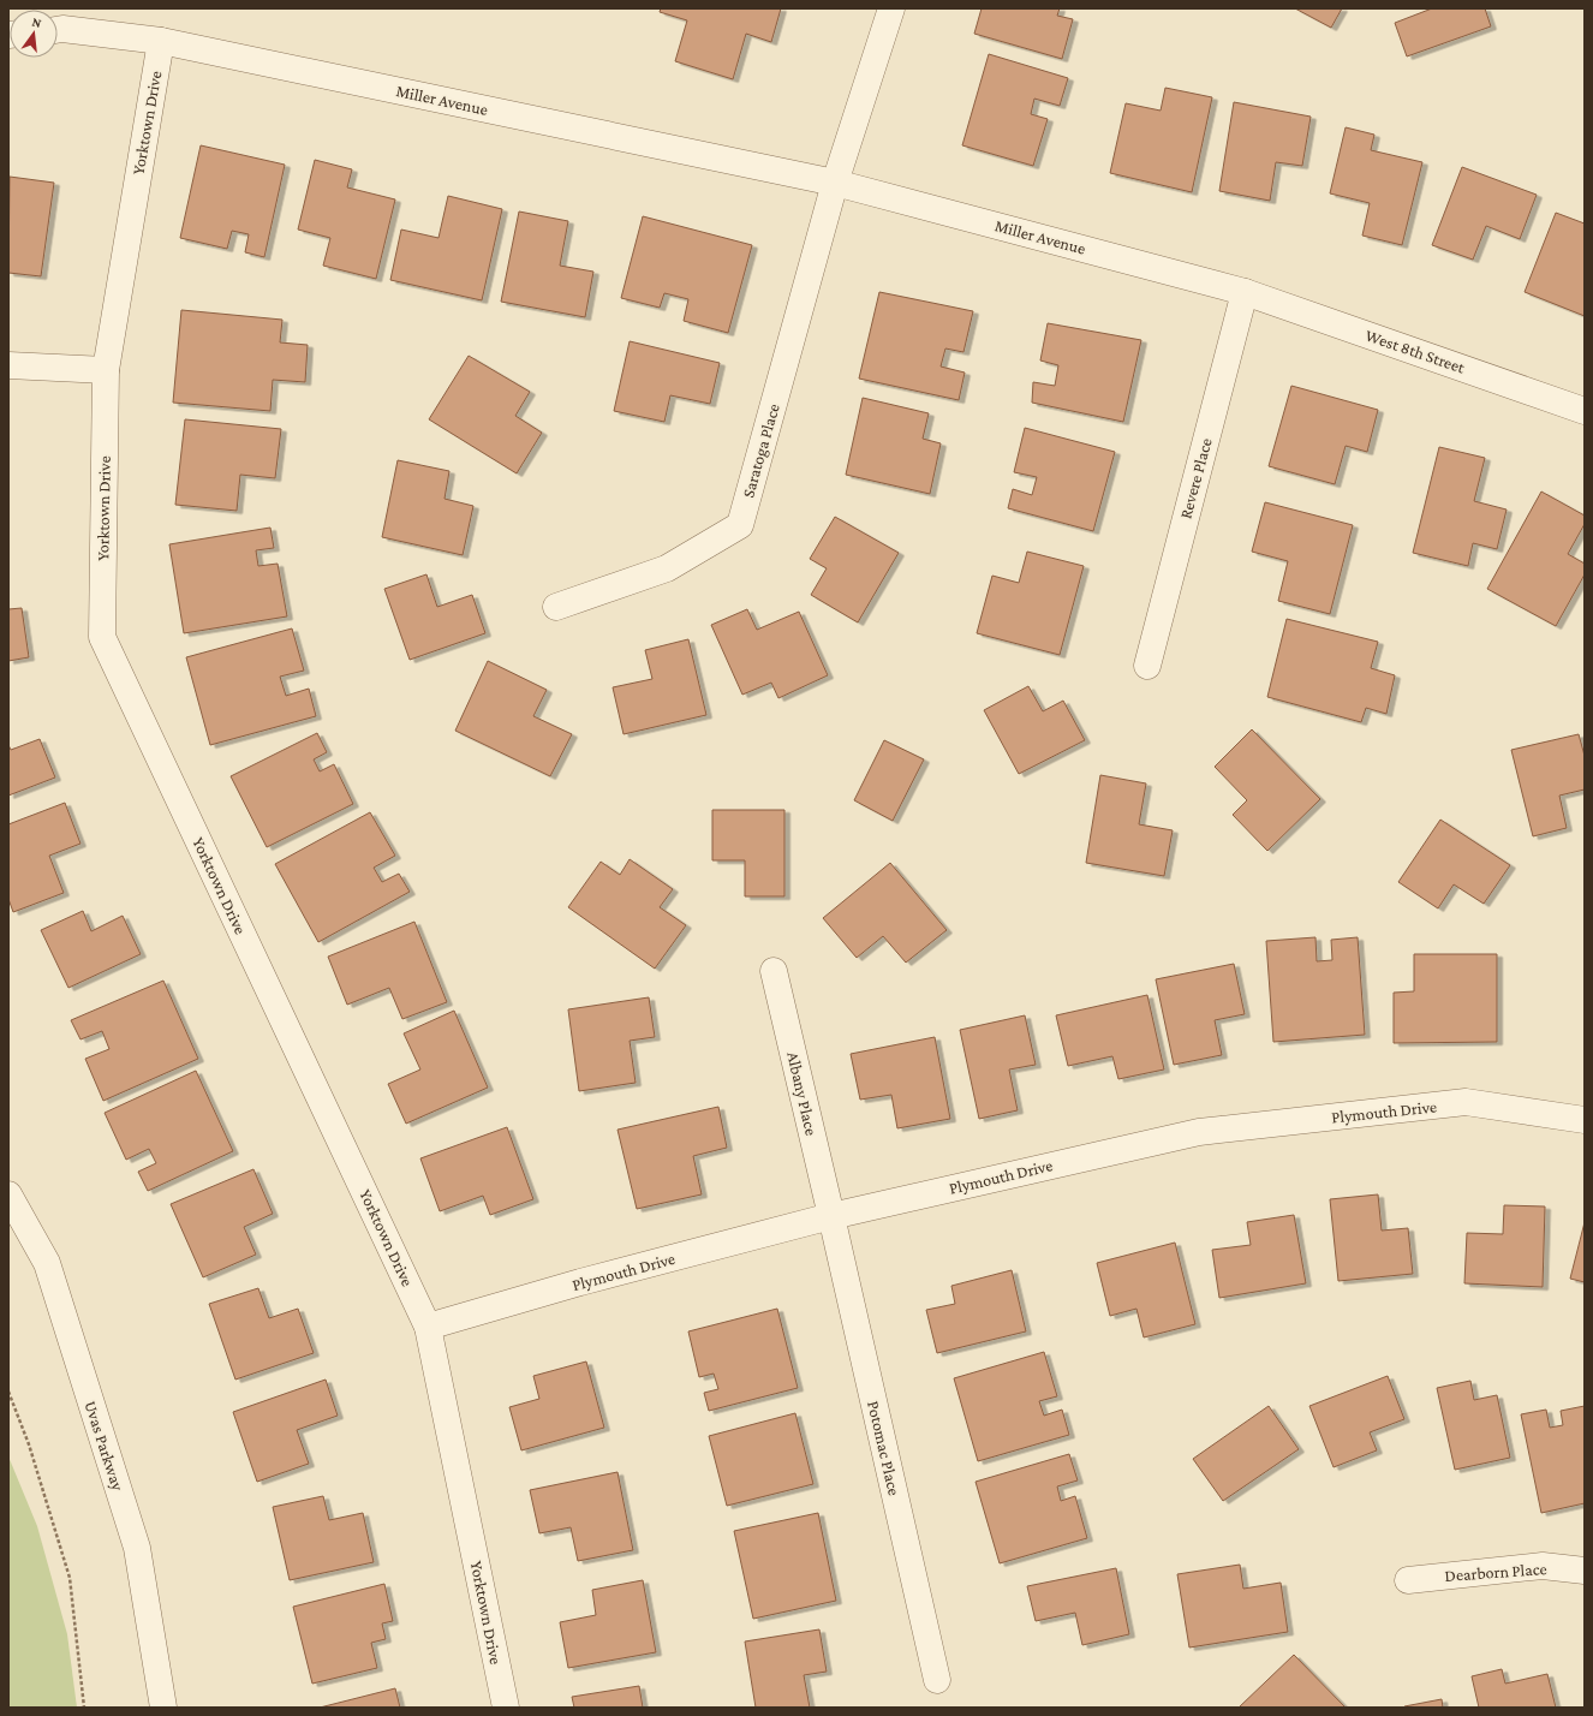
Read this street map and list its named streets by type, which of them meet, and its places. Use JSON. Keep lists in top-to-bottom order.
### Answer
{
  "streets": {
    "street": [
      "Miller Avenue",
      "Yorktown Drive",
      "West 8th Street",
      "Saratoga Place",
      "Revere Place",
      "Albany Place",
      "Plymouth Drive",
      "Uvas Parkway",
      "Potomac Place",
      "Dearborn Place"
    ]
  },
  "crossings": [
    ["Miller Avenue", "Yorktown Drive"],
    ["Miller Avenue", "West 8th Street"],
    ["Miller Avenue", "Saratoga Place"],
    ["Miller Avenue", "Revere Place"],
    ["Yorktown Drive", "Plymouth Drive"],
    ["West 8th Street", "Revere Place"],
    ["Albany Place", "Plymouth Drive"],
    ["Albany Place", "Potomac Place"],
    ["Plymouth Drive", "Potomac Place"]
  ],
  "north": "top"
}
